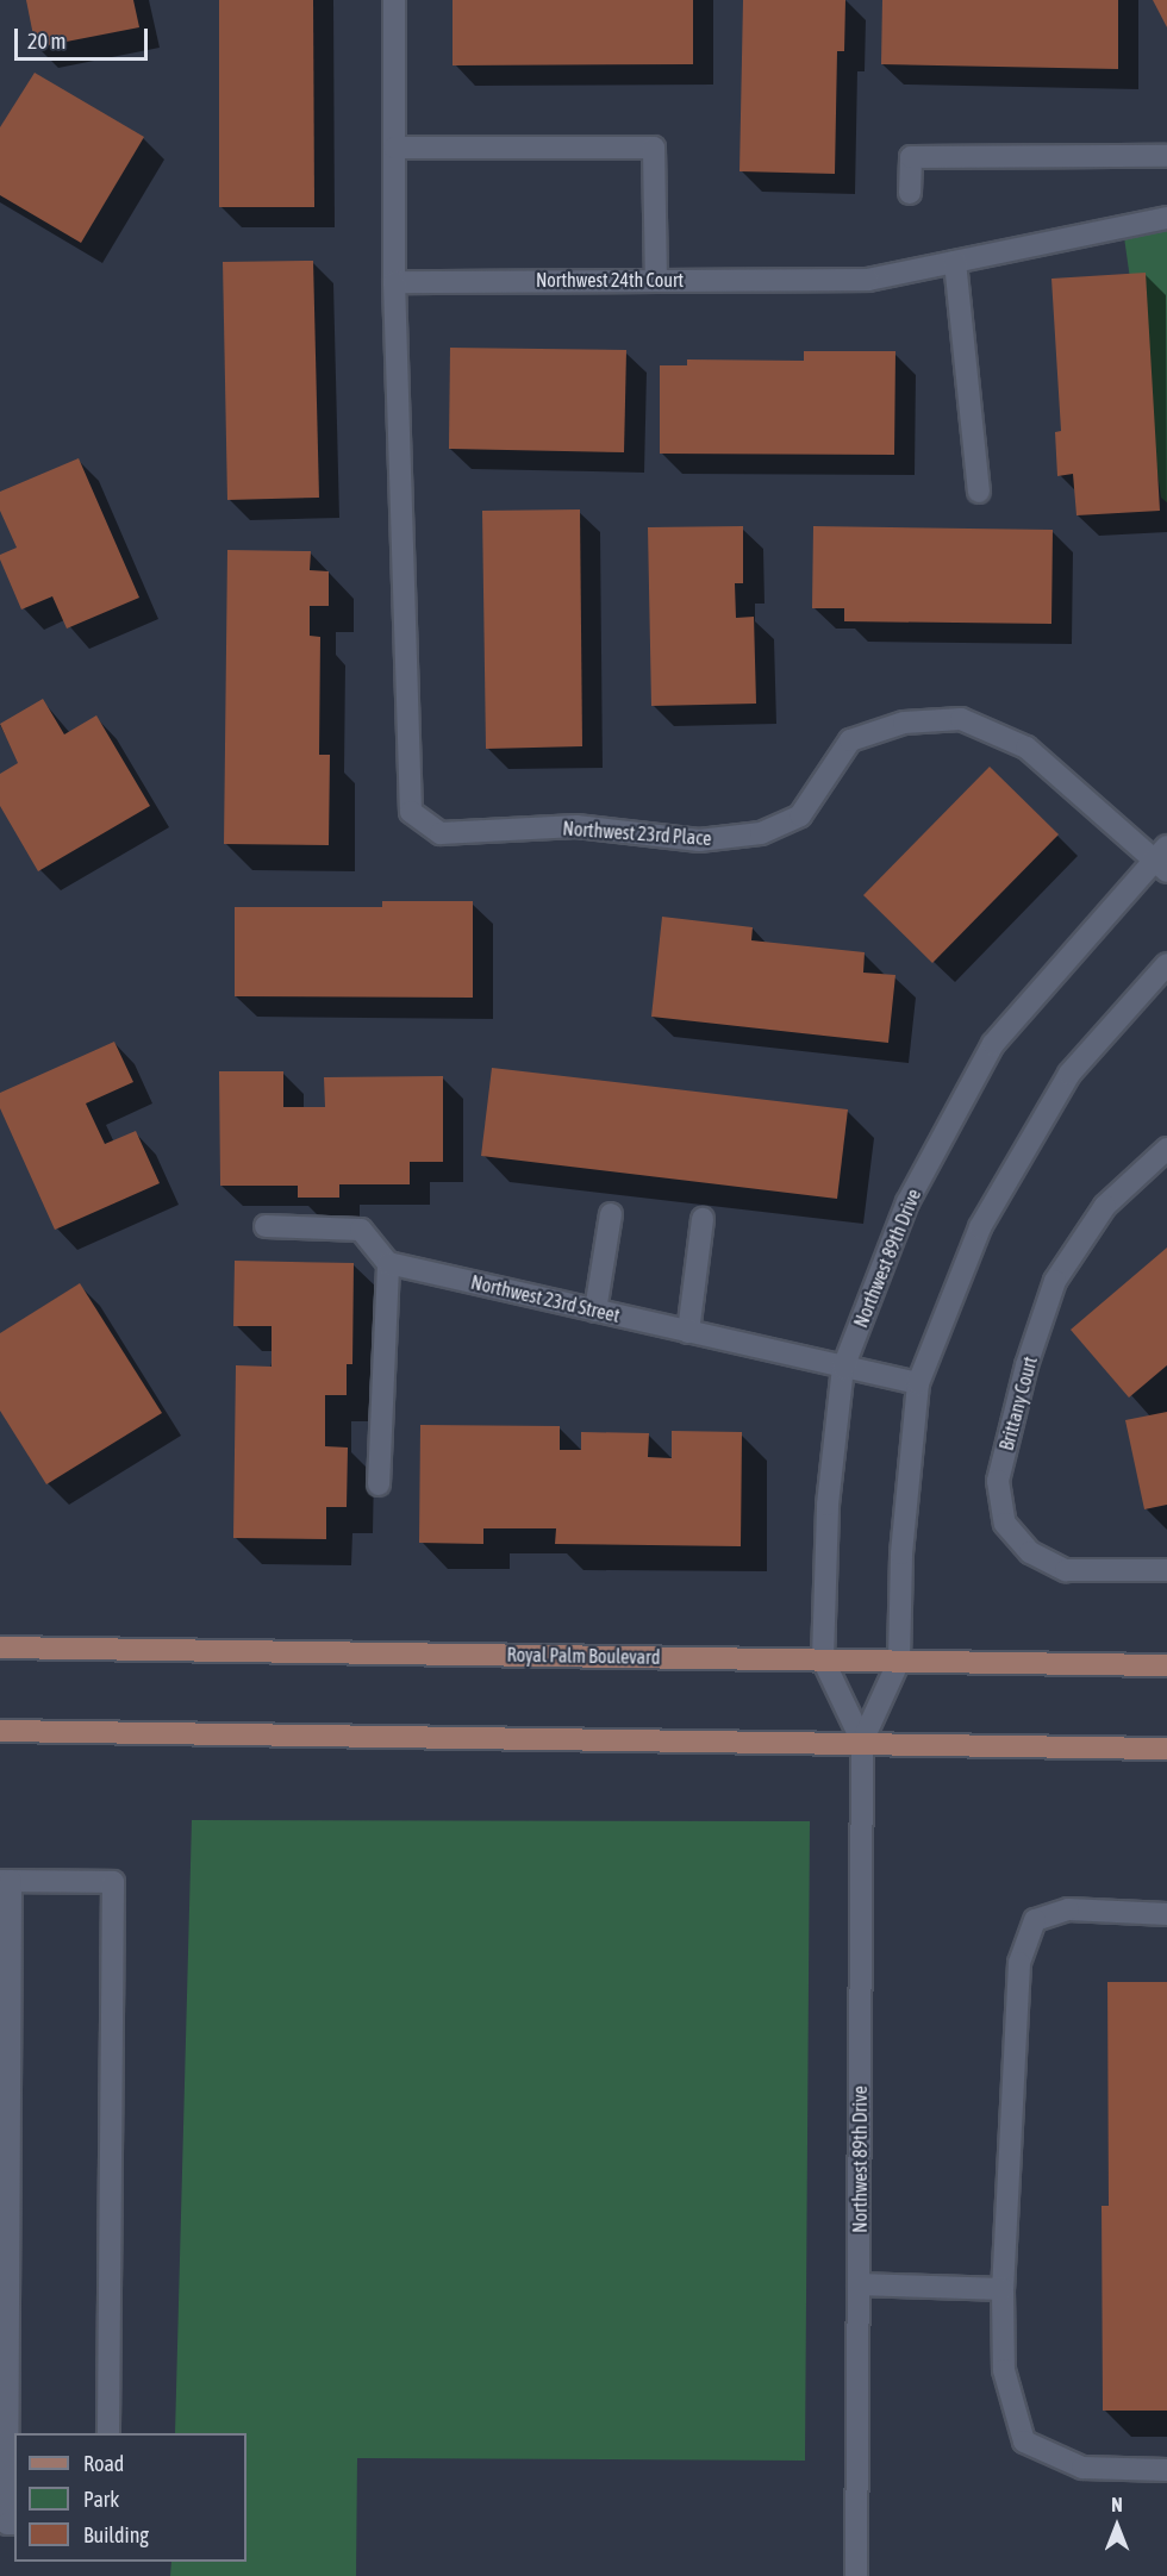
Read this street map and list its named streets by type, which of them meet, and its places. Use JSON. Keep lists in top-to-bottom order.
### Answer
{
  "streets": {
    "main road": ["Royal Palm Boulevard"],
    "street": [
      "Northwest 24th Court",
      "Northwest 23rd Place",
      "Northwest 89th Drive",
      "Northwest 23rd Street",
      "Brittany Court"
    ]
  },
  "crossings": [
    ["Northwest 24th Court", "Northwest 23rd Place"],
    ["Northwest 23rd Place", "Northwest 89th Drive"],
    ["Northwest 89th Drive", "Northwest 23rd Street"],
    ["Northwest 89th Drive", "Royal Palm Boulevard"]
  ],
  "legend": ["Road", "Park", "Building"],
  "scale_bar": "20 m",
  "north": "top"
}
